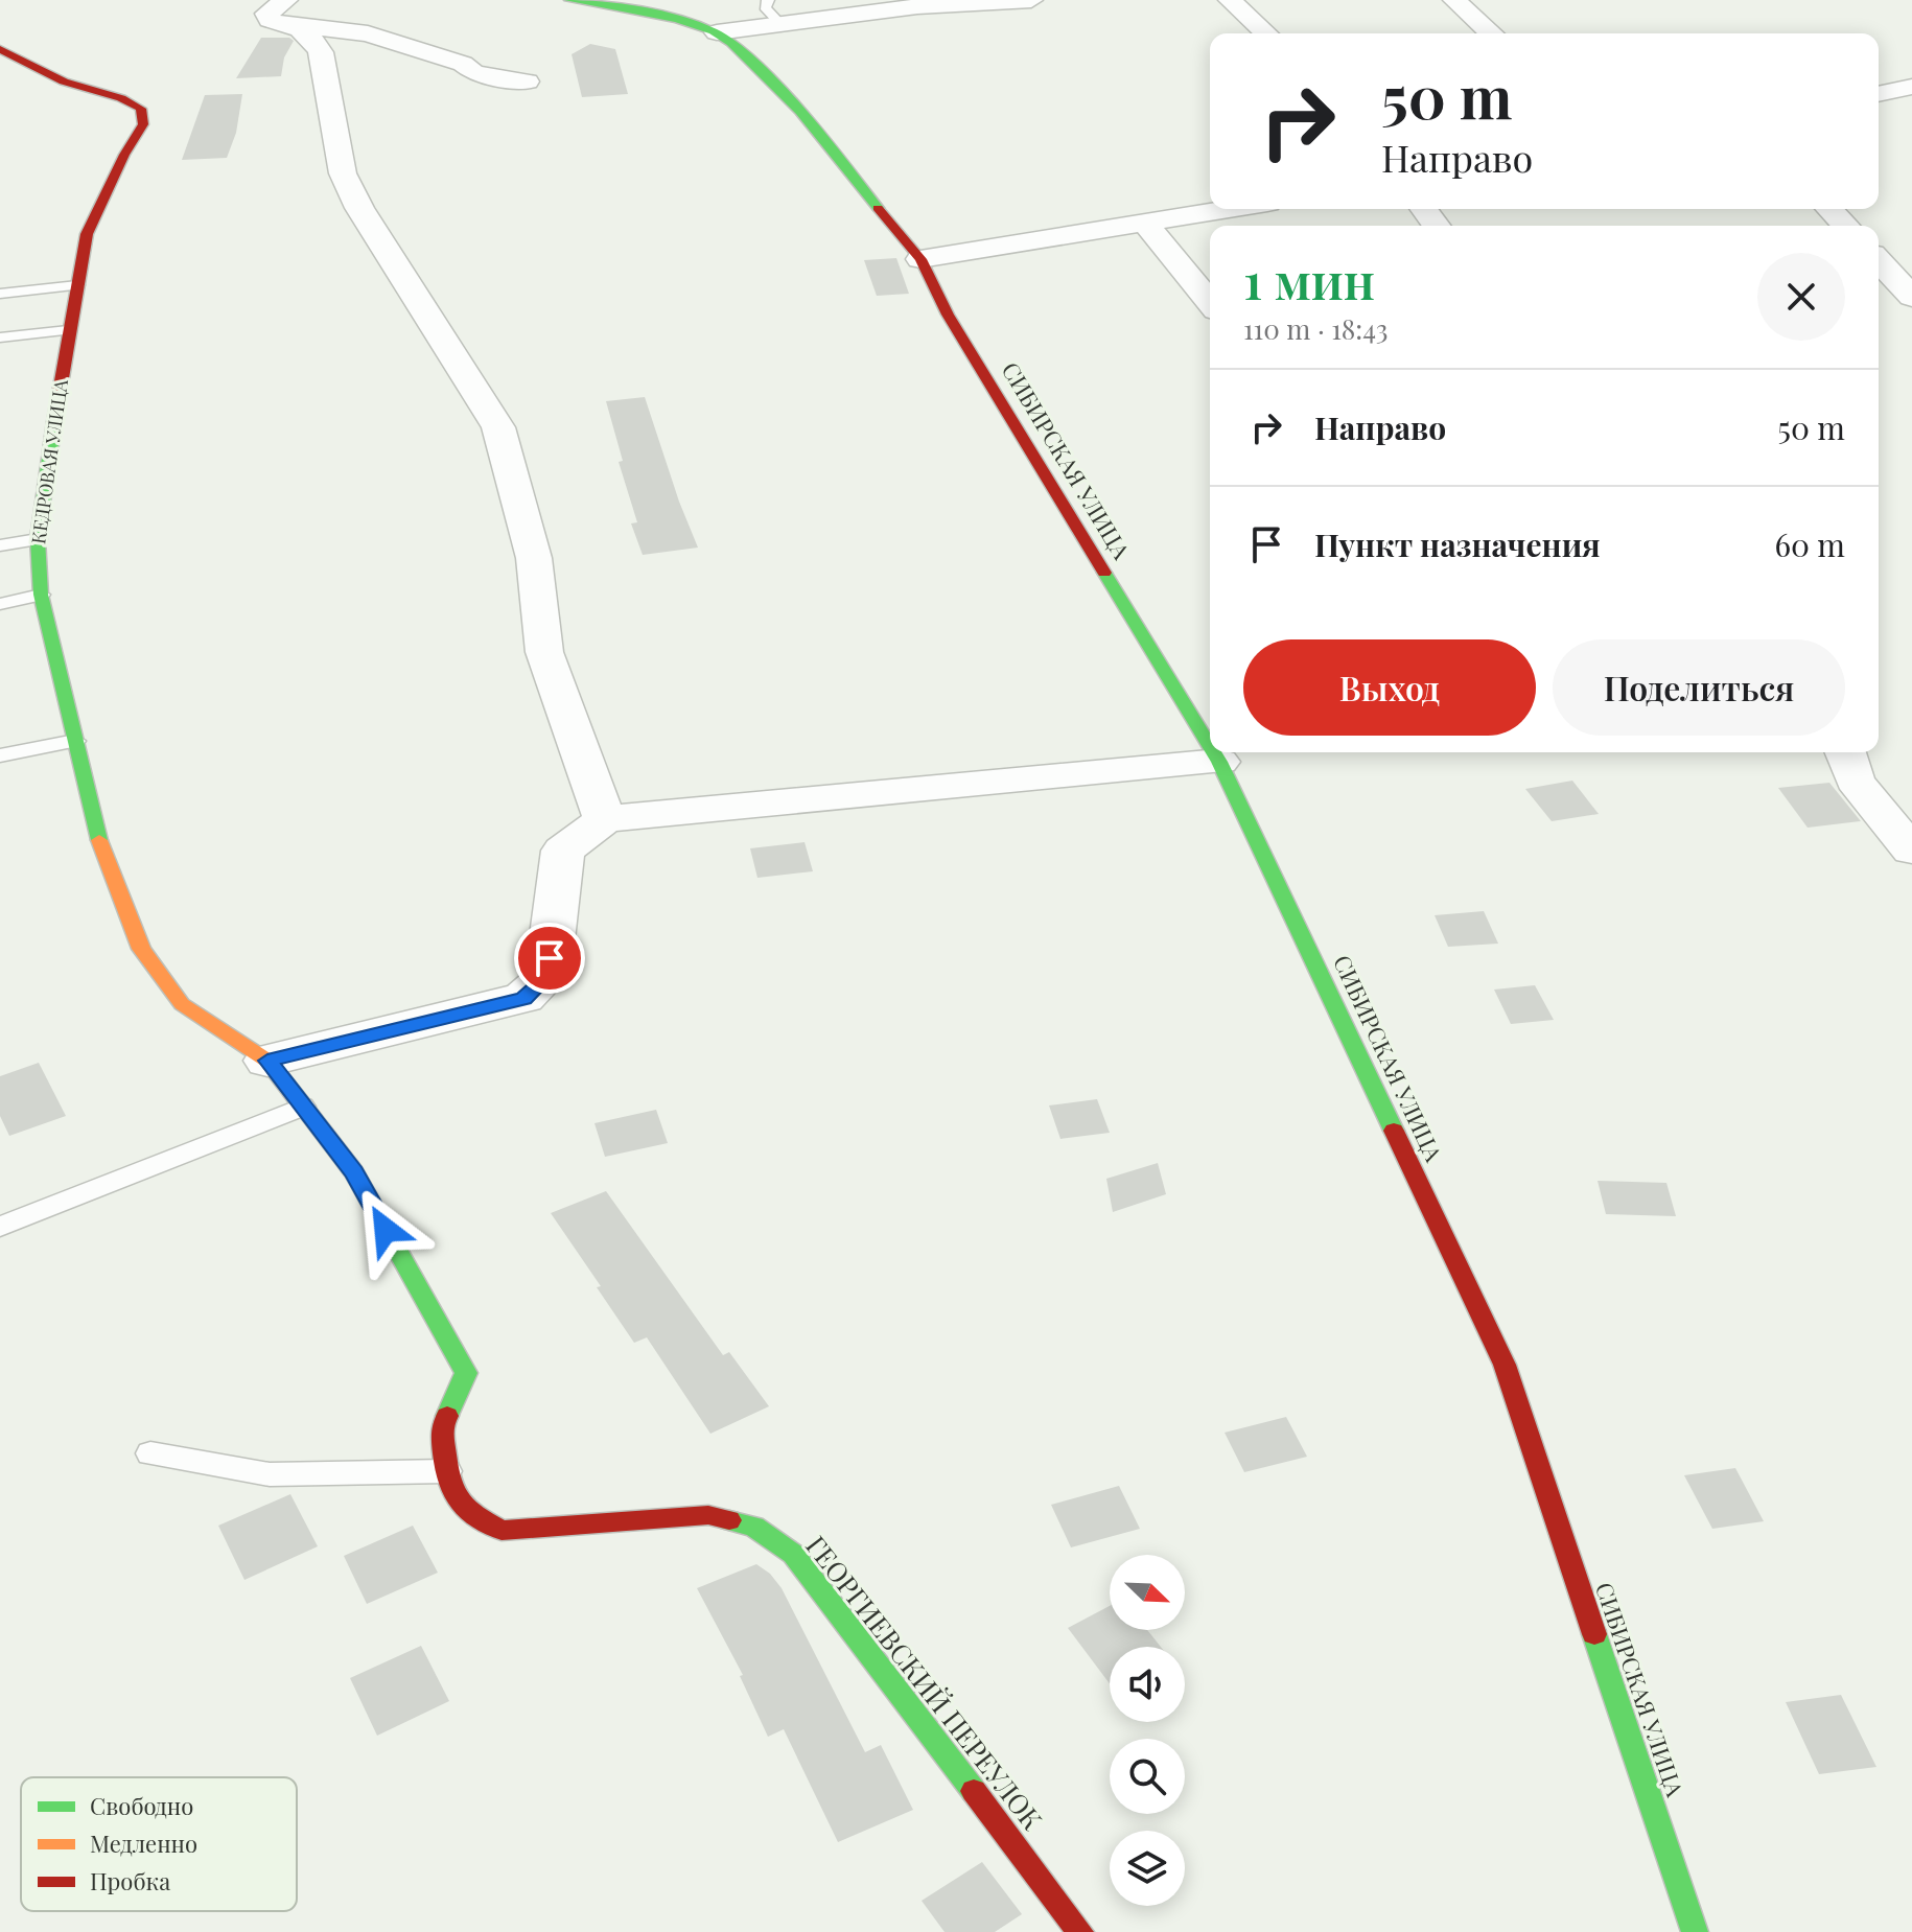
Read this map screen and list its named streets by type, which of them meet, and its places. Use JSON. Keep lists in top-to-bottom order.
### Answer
{
  "streets": {
    "street": ["СИБИРСКАЯ УЛИЦА", "КЕДРОВАЯ УЛИЦА", "ГЕОРГИЕВСКИЙ ПЕРЕУЛОК"]
  },
  "crossings": [
    ["КЕДРОВАЯ УЛИЦА", "ГЕОРГИЕВСКИЙ ПЕРЕУЛОК"]
  ],
  "legend": ["Свободно", "Медленно", "Пробка"],
  "north": "bottom right",
  "page": {
    "turn": ["50 m", "Направо"],
    "heading": ["1 мин", "110 m · 18:43"],
    "list": [
      {
        "name": "Направо",
        "value": "50 m"
      },
      {
        "name": "Пункт назначения",
        "value": "60 m"
      }
    ],
    "buttons": ["Выход", "Поделиться"]
  }
}
